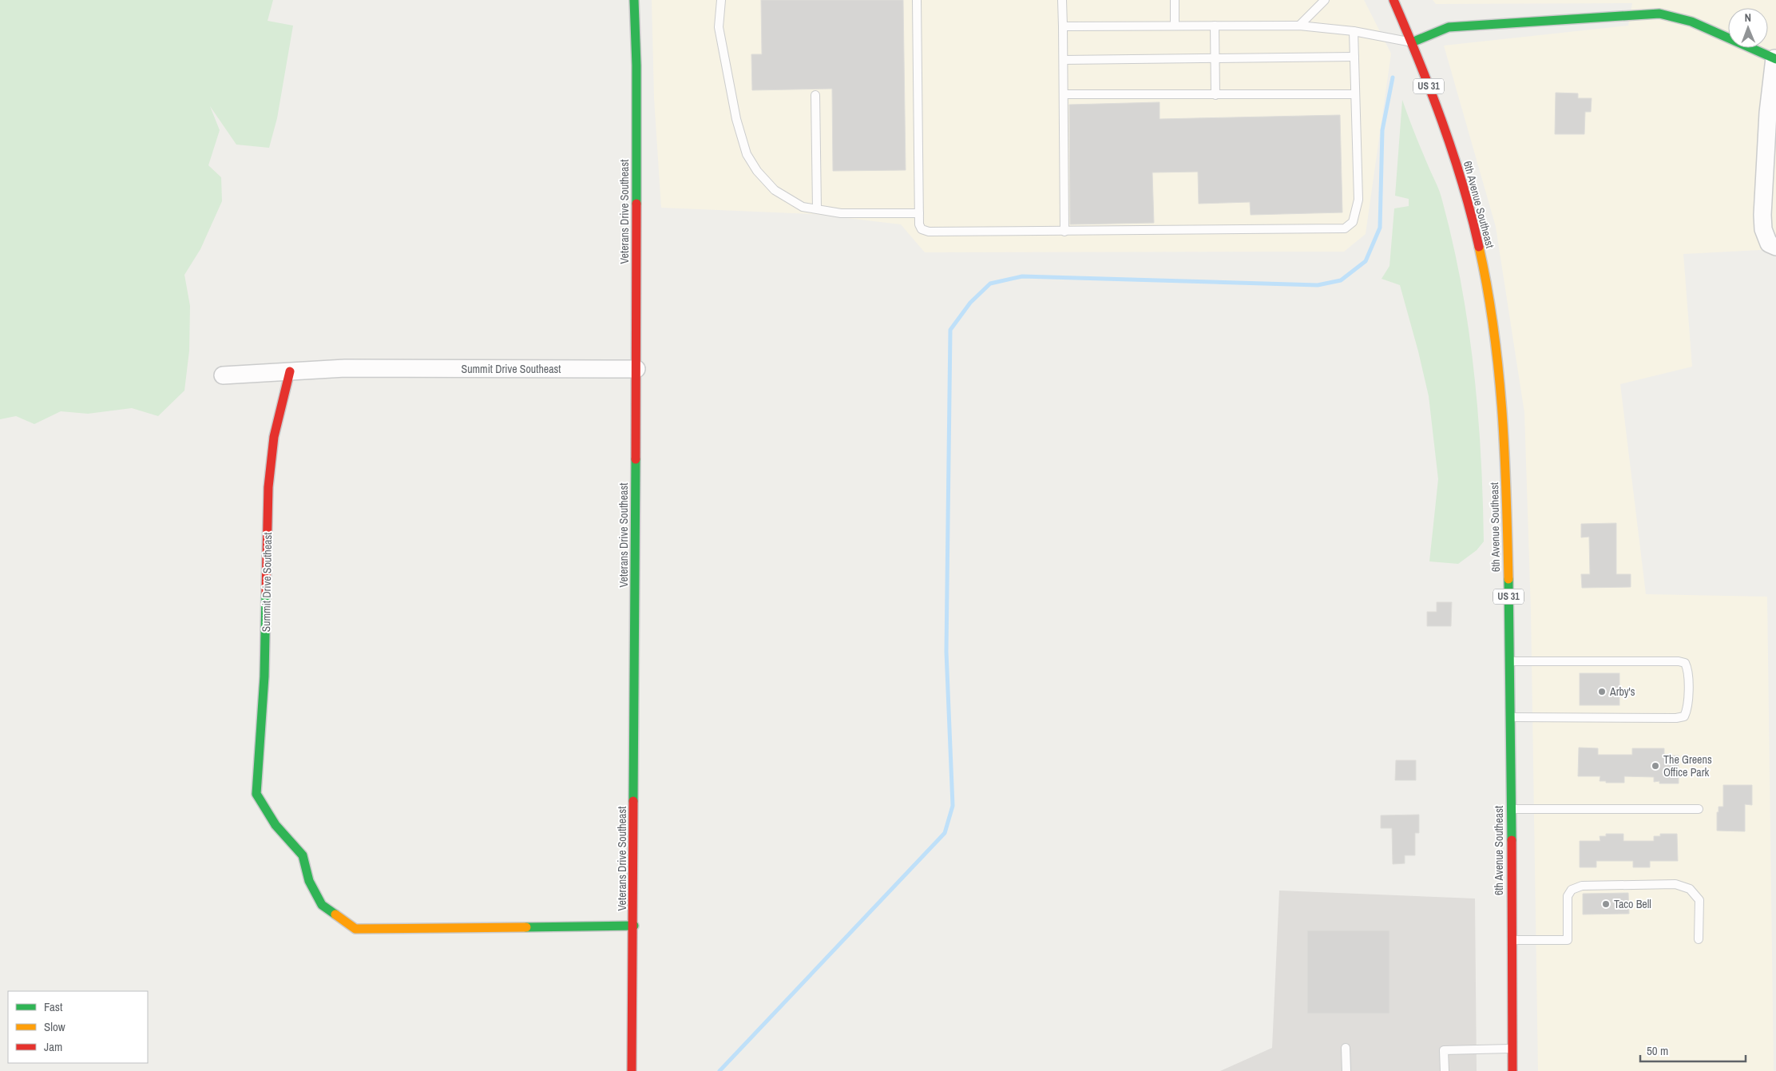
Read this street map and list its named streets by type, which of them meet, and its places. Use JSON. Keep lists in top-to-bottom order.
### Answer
{
  "streets": {
    "street": [
      "US 31",
      "6th Avenue Southeast",
      "Veterans Drive Southeast",
      "Summit Drive Southeast"
    ]
  },
  "crossings": [
    ["Veterans Drive Southeast", "Summit Drive Southeast"]
  ],
  "places": ["Arby's", "The Greens Office Park", "Taco Bell"],
  "legend": ["Fast", "Slow", "Jam"],
  "scale_bar": "50 m",
  "north": "top"
}
